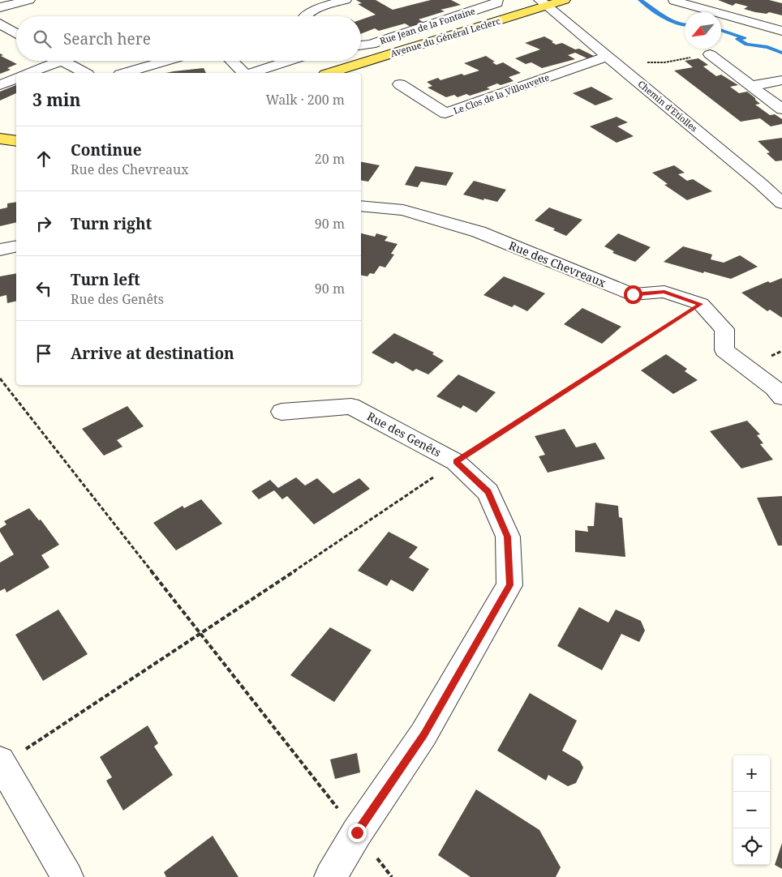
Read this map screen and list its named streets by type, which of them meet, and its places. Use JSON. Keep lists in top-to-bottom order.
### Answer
{
  "streets": {
    "main road": ["Avenue du Général Leclerc"],
    "street": [
      "Rue Jean de la Fontaine",
      "Le Clos de la Villouvette",
      "Chemin d'Etiolles",
      "Rue des Chevreaux",
      "Rue des Genêts"
    ]
  },
  "crossings": [
    ["Avenue du Général Leclerc", "Chemin d'Etiolles"],
    ["Le Clos de la Villouvette", "Chemin d'Etiolles"]
  ],
  "north": "bottom left",
  "page": {
    "search": "Search here",
    "heading": ["3 min", "Walk · 200 m"],
    "list": [
      ["Continue", "Rue des Chevreaux", "20 m"],
      ["Turn right", "90 m"],
      ["Turn left", "Rue des Genêts", "90 m"],
      "Arrive at destination"
    ],
    "map_buttons": ["+", "−"]
  }
}
